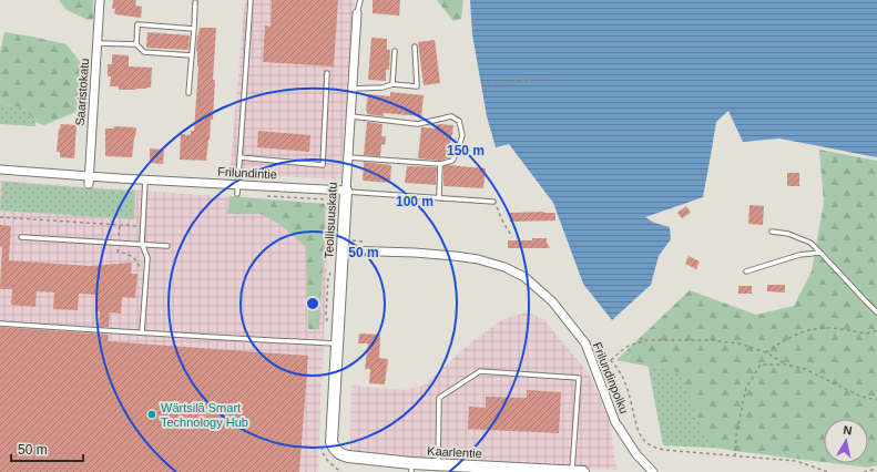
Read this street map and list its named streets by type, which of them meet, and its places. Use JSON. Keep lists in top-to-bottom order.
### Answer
{
  "streets": {
    "street": [
      "Saaristokatu",
      "Frilundintie",
      "Teollisuuskatu",
      "Frilundinpolku",
      "Kaarlentie"
    ]
  },
  "crossings": [
    ["Saaristokatu", "Frilundintie"],
    ["Frilundintie", "Teollisuuskatu"],
    ["Teollisuuskatu", "Frilundinpolku"],
    ["Teollisuuskatu", "Kaarlentie"]
  ],
  "places": ["Wärtsilä Smart Technology Hub"],
  "scale_bar": "50 m",
  "north": "top",
  "rings": ["150 m", "100 m", "50 m"]
}
